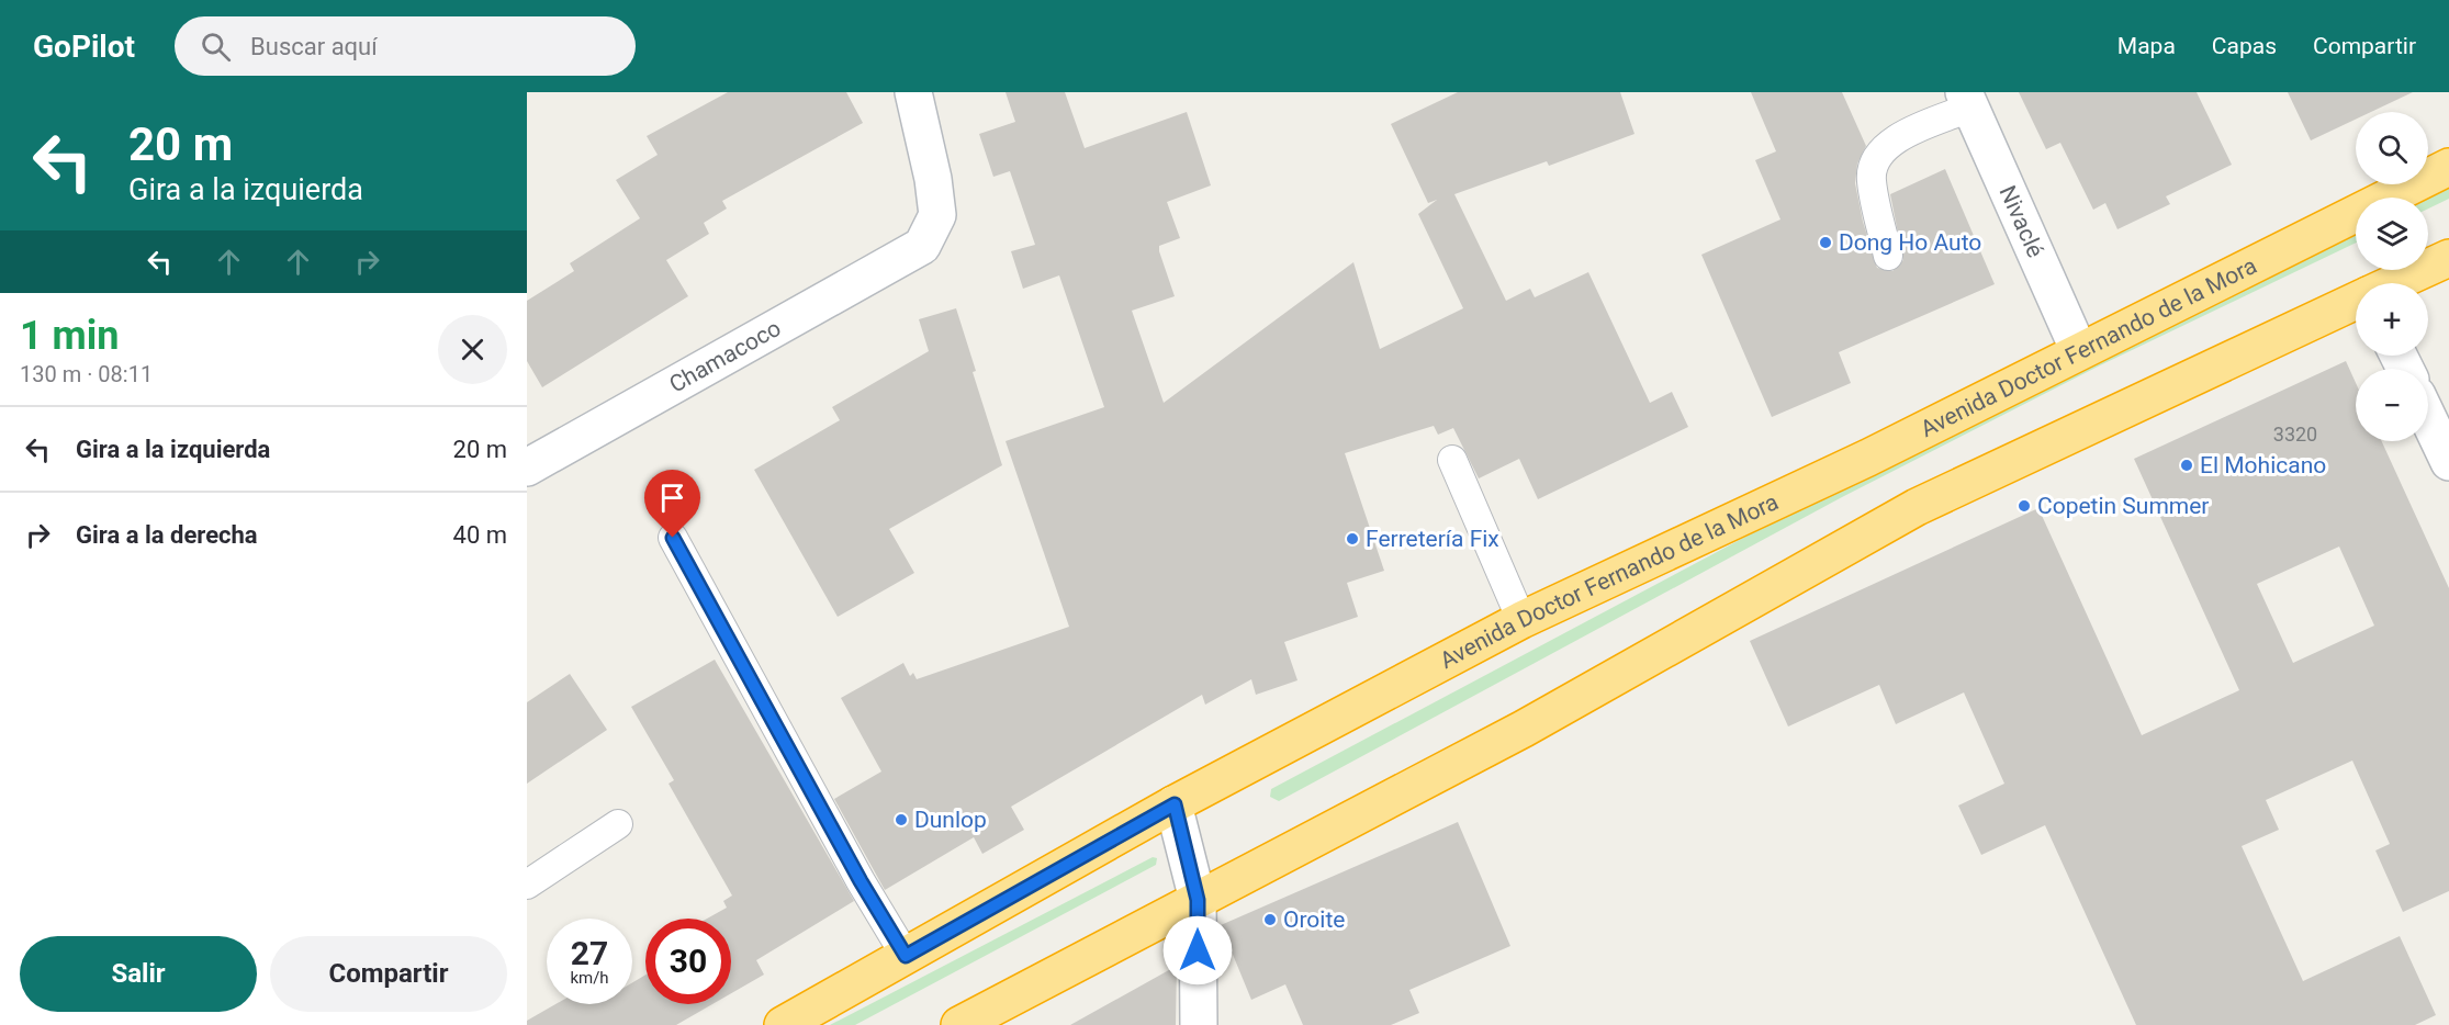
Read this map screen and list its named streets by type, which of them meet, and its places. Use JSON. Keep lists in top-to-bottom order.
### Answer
{
  "streets": {
    "highway": ["Avenida Doctor Fernando de la Mora"],
    "street": ["Nivaclé", "Chamacoco"]
  },
  "crossings": [
    ["Nivaclé", "Avenida Doctor Fernando de la Mora"]
  ],
  "places": [
    "Dong Ho Auto",
    "El Mohicano",
    "Copetin Summer",
    "Ferretería Fix",
    "Dunlop",
    "Oroite"
  ],
  "house_numbers": ["3320"],
  "page": {
    "header": "GoPilot",
    "search": "Buscar aquí",
    "nav": ["Mapa", "Capas", "Compartir"],
    "turn": ["20 m", "Gira a la izquierda"],
    "map_buttons": ["+", "−"],
    "heading": ["1 min", "130 m · 08:11"],
    "list": [
      {
        "name": "Gira a la izquierda",
        "value": "20 m"
      },
      {
        "name": "Gira a la derecha",
        "value": "40 m"
      }
    ],
    "speed": "27 km/h",
    "limit": "30",
    "buttons": ["Salir", "Compartir"]
  }
}
